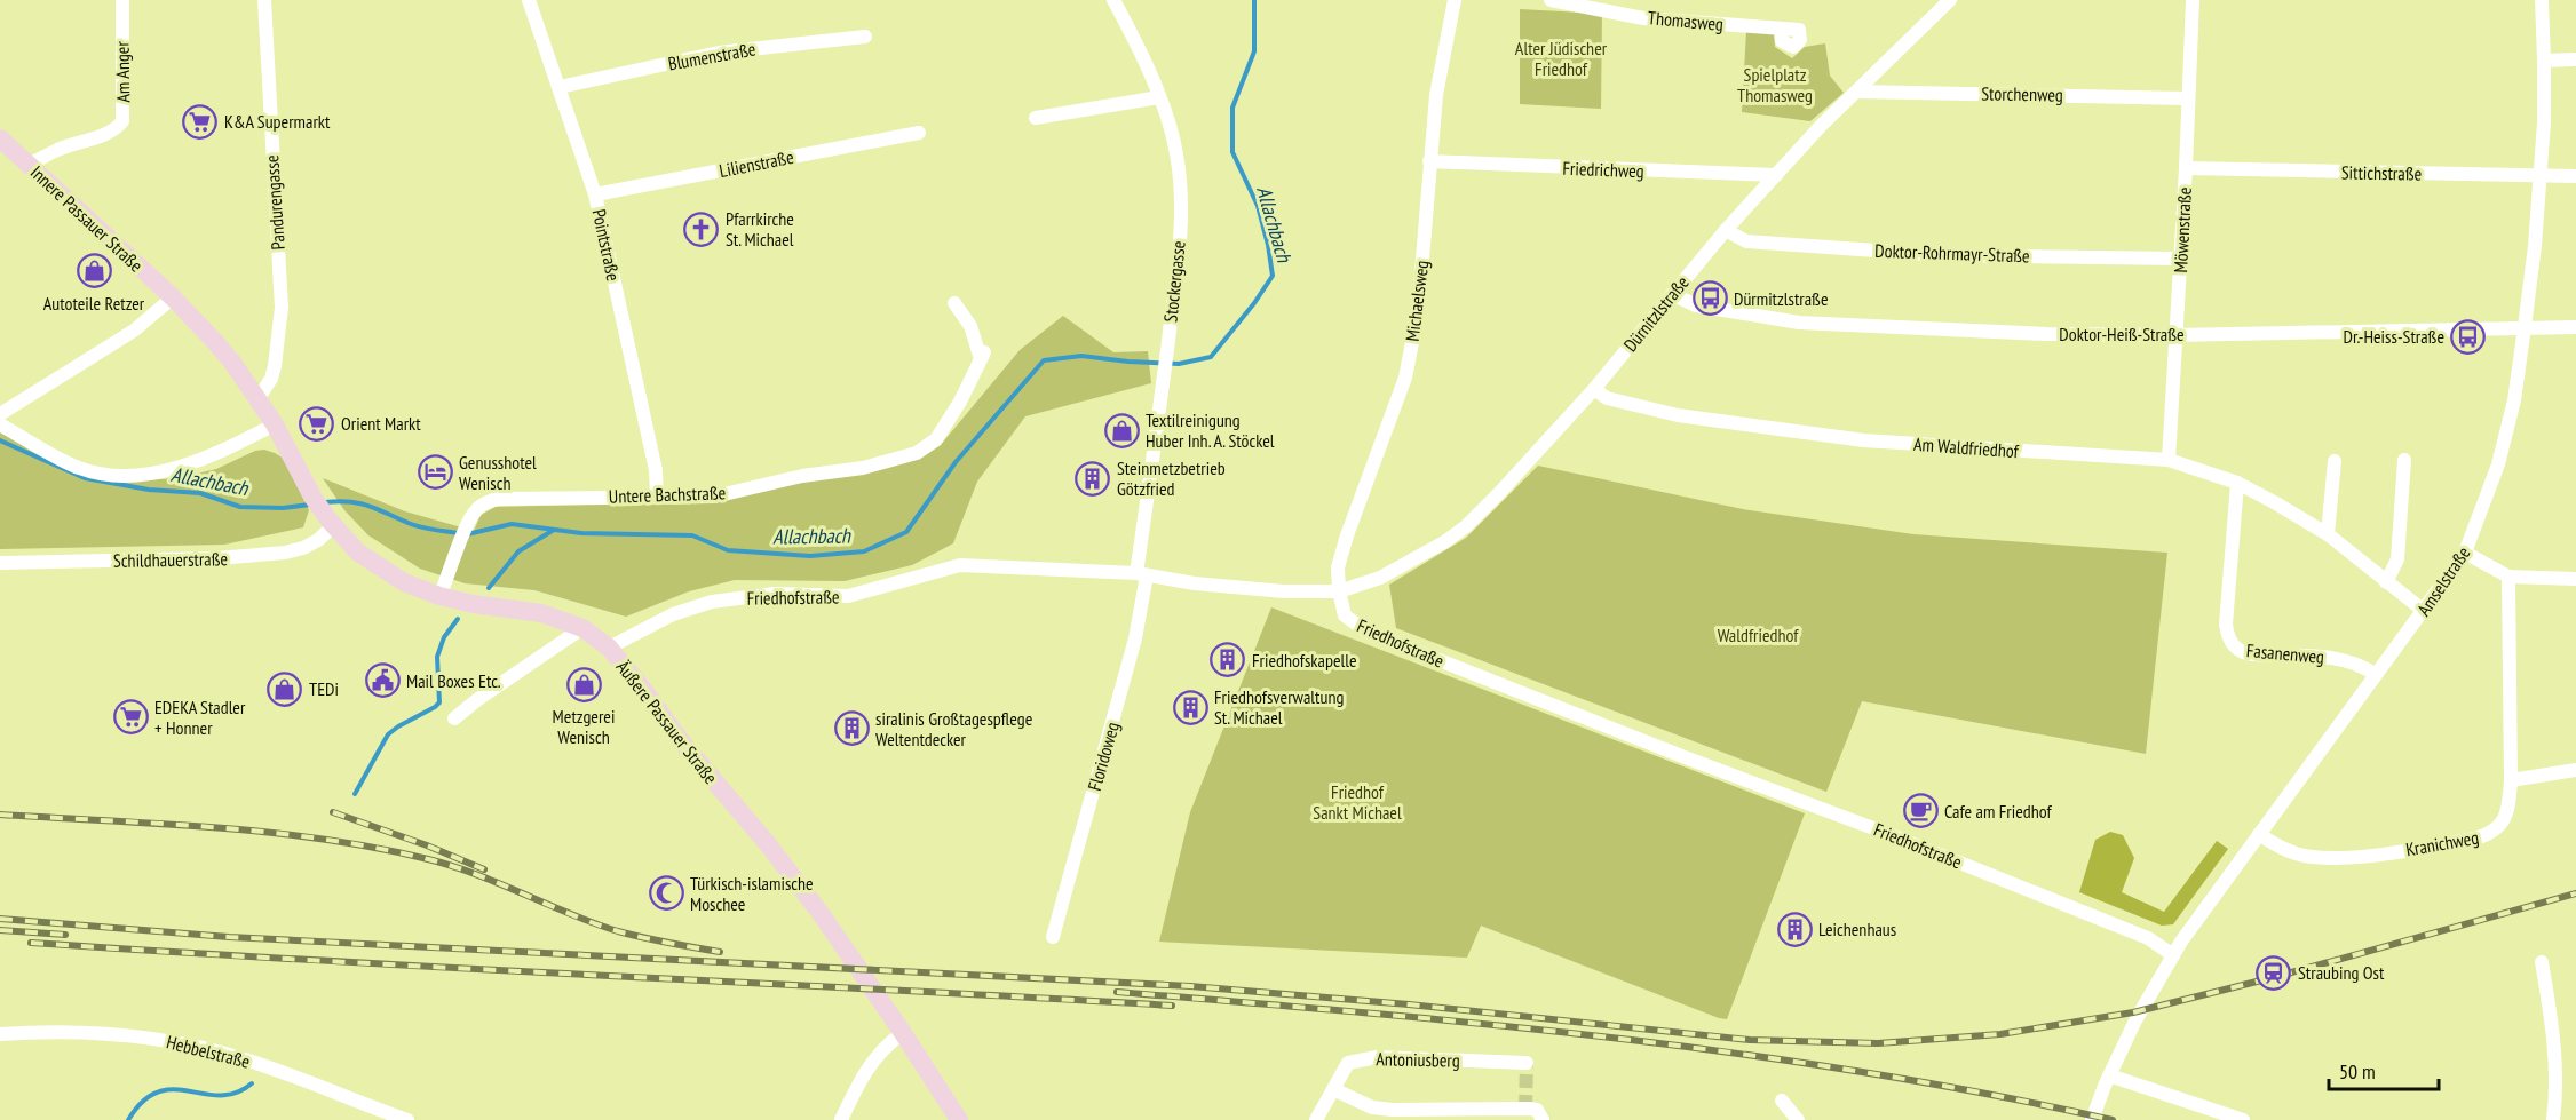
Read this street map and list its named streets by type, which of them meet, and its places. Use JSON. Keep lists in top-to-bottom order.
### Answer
{
  "streets": {
    "main road": ["Innere Passauer Straße", "Äußere Passauer Straße"],
    "street": [
      "Thomasweg",
      "Blumenstraße",
      "Am Anger",
      "Storchenweg",
      "Lilienstraße",
      "Friedrichweg",
      "Sittichstraße",
      "Pandurengasse",
      "Möwenstraße",
      "Pointstraße",
      "Doktor-Rohrmayr-Straße",
      "Stockergasse",
      "Michaelsweg",
      "Dürnitzlstraße",
      "Doktor-Heiß-Straße",
      "Am Waldfriedhof",
      "Untere Bachstraße",
      "Schildhauerstraße",
      "Amselstraße",
      "Friedhofstraße",
      "Fasanenweg",
      "Floridoweg",
      "Kranichweg",
      "Hebbelstraße",
      "Antoniusberg"
    ]
  },
  "crossings": [
    ["Blumenstraße", "Pointstraße"],
    ["Am Anger", "Innere Passauer Straße"],
    ["Storchenweg", "Möwenstraße"],
    ["Storchenweg", "Dürnitzlstraße"],
    ["Lilienstraße", "Pointstraße"],
    ["Friedrichweg", "Michaelsweg"],
    ["Friedrichweg", "Dürnitzlstraße"],
    ["Sittichstraße", "Möwenstraße"],
    ["Sittichstraße", "Amselstraße"],
    ["Pandurengasse", "Innere Passauer Straße"],
    ["Innere Passauer Straße", "Äußere Passauer Straße"],
    ["Möwenstraße", "Doktor-Rohrmayr-Straße"],
    ["Möwenstraße", "Doktor-Heiß-Straße"],
    ["Möwenstraße", "Am Waldfriedhof"],
    ["Pointstraße", "Untere Bachstraße"],
    ["Doktor-Rohrmayr-Straße", "Dürnitzlstraße"],
    ["Stockergasse", "Friedhofstraße"],
    ["Stockergasse", "Floridoweg"],
    ["Michaelsweg", "Dürnitzlstraße"],
    ["Michaelsweg", "Friedhofstraße"],
    ["Dürnitzlstraße", "Doktor-Heiß-Straße"],
    ["Dürnitzlstraße", "Am Waldfriedhof"],
    ["Dürnitzlstraße", "Friedhofstraße"],
    ["Doktor-Heiß-Straße", "Amselstraße"],
    ["Am Waldfriedhof", "Amselstraße"],
    ["Am Waldfriedhof", "Fasanenweg"],
    ["Untere Bachstraße", "Äußere Passauer Straße"],
    ["Schildhauerstraße", "Äußere Passauer Straße"],
    ["Amselstraße", "Friedhofstraße"],
    ["Amselstraße", "Fasanenweg"],
    ["Amselstraße", "Kranichweg"],
    ["Friedhofstraße", "Äußere Passauer Straße"],
    ["Friedhofstraße", "Floridoweg"]
  ],
  "water": ["Allachbach"],
  "parks": [
    "Alter Jüdischer Friedhof",
    "Spielplatz Thomasweg",
    "Waldfriedhof",
    "Friedhof Sankt Michael"
  ],
  "places": {
    "supermarket": ["K&A Supermarkt", "Orient Markt", "EDEKA Stadler + Honner"],
    "church": ["Pfarrkirche St. Michael"],
    "shop": [
      "Autoteile Retzer",
      "Textilreinigung Huber Inh. A. Stöckel",
      "Metzgerei Wenisch",
      "TEDi"
    ],
    "bus stop": ["Dürmitzlstraße", "Dr.-Heiss-Straße"],
    "hotel": ["Genusshotel Wenisch"],
    "building": [
      "Steinmetzbetrieb Götzfried",
      "Friedhofskapelle",
      "Friedhofsverwaltung St. Michael",
      "siralinis Großtagespflege Weltentdecker",
      "Leichenhaus"
    ],
    "public building": ["Mail Boxes Etc."],
    "cafe": ["Cafe am Friedhof"],
    "mosque": ["Türkisch-islamische Moschee"],
    "station": ["Straubing Ost"]
  },
  "scale_bar": "50 m"
}
